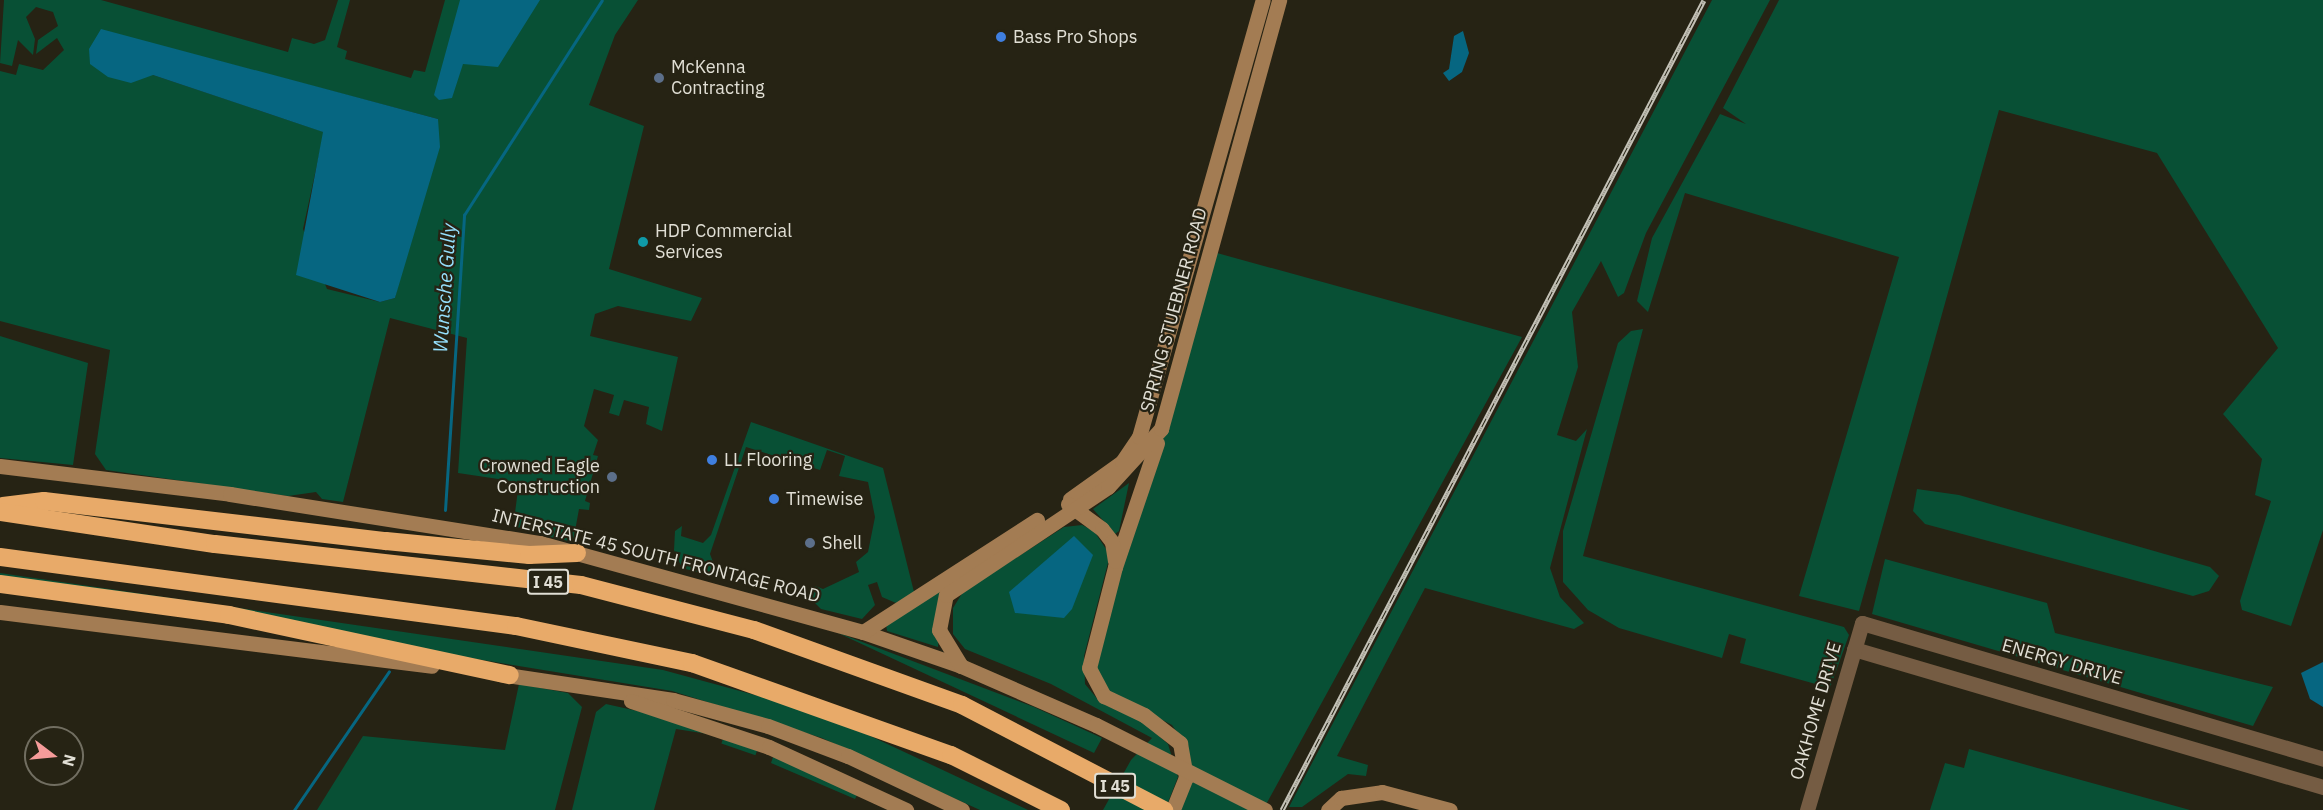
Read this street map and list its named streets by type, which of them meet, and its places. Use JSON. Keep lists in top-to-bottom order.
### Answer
{
  "streets": {
    "highway": ["I 45"],
    "main road": ["SPRING STUEBNER ROAD", "INTERSTATE 45 SOUTH FRONTAGE ROAD"],
    "street": ["ENERGY DRIVE", "OAKHOME DRIVE"]
  },
  "crossings": [
    ["SPRING STUEBNER ROAD", "INTERSTATE 45 SOUTH FRONTAGE ROAD"],
    ["ENERGY DRIVE", "OAKHOME DRIVE"]
  ],
  "water": ["Wunsche Gully"],
  "places": [
    "Bass Pro Shops",
    "McKenna Contracting",
    "HDP Commercial Services",
    "LL Flooring",
    "Crowned Eagle Construction",
    "Timewise",
    "Shell"
  ],
  "north": "right"
}
